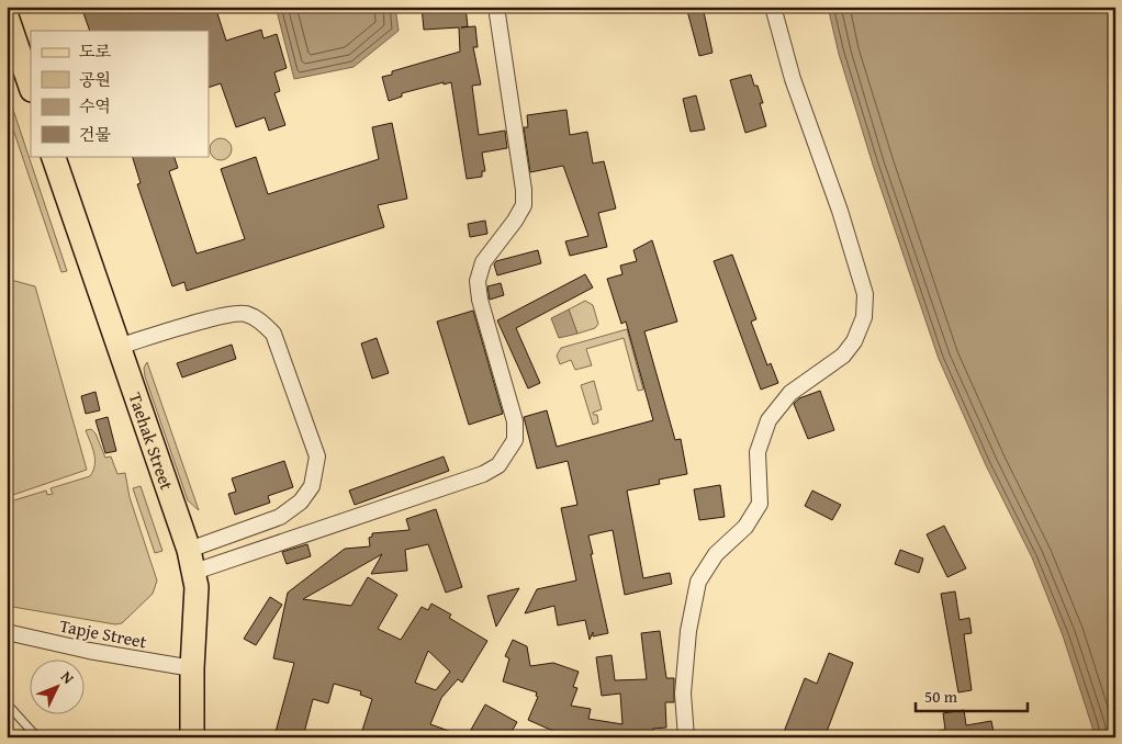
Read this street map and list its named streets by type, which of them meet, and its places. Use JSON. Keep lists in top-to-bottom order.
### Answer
{
  "streets": {
    "main road": ["Taehak Street"],
    "street": ["Tapje Street"]
  },
  "crossings": [
    ["Taehak Street", "Tapje Street"]
  ],
  "legend": [
    "도로",
    "공원",
    "수역",
    "건물"
  ],
  "scale_bar": "50 m",
  "north": "top right"
}
